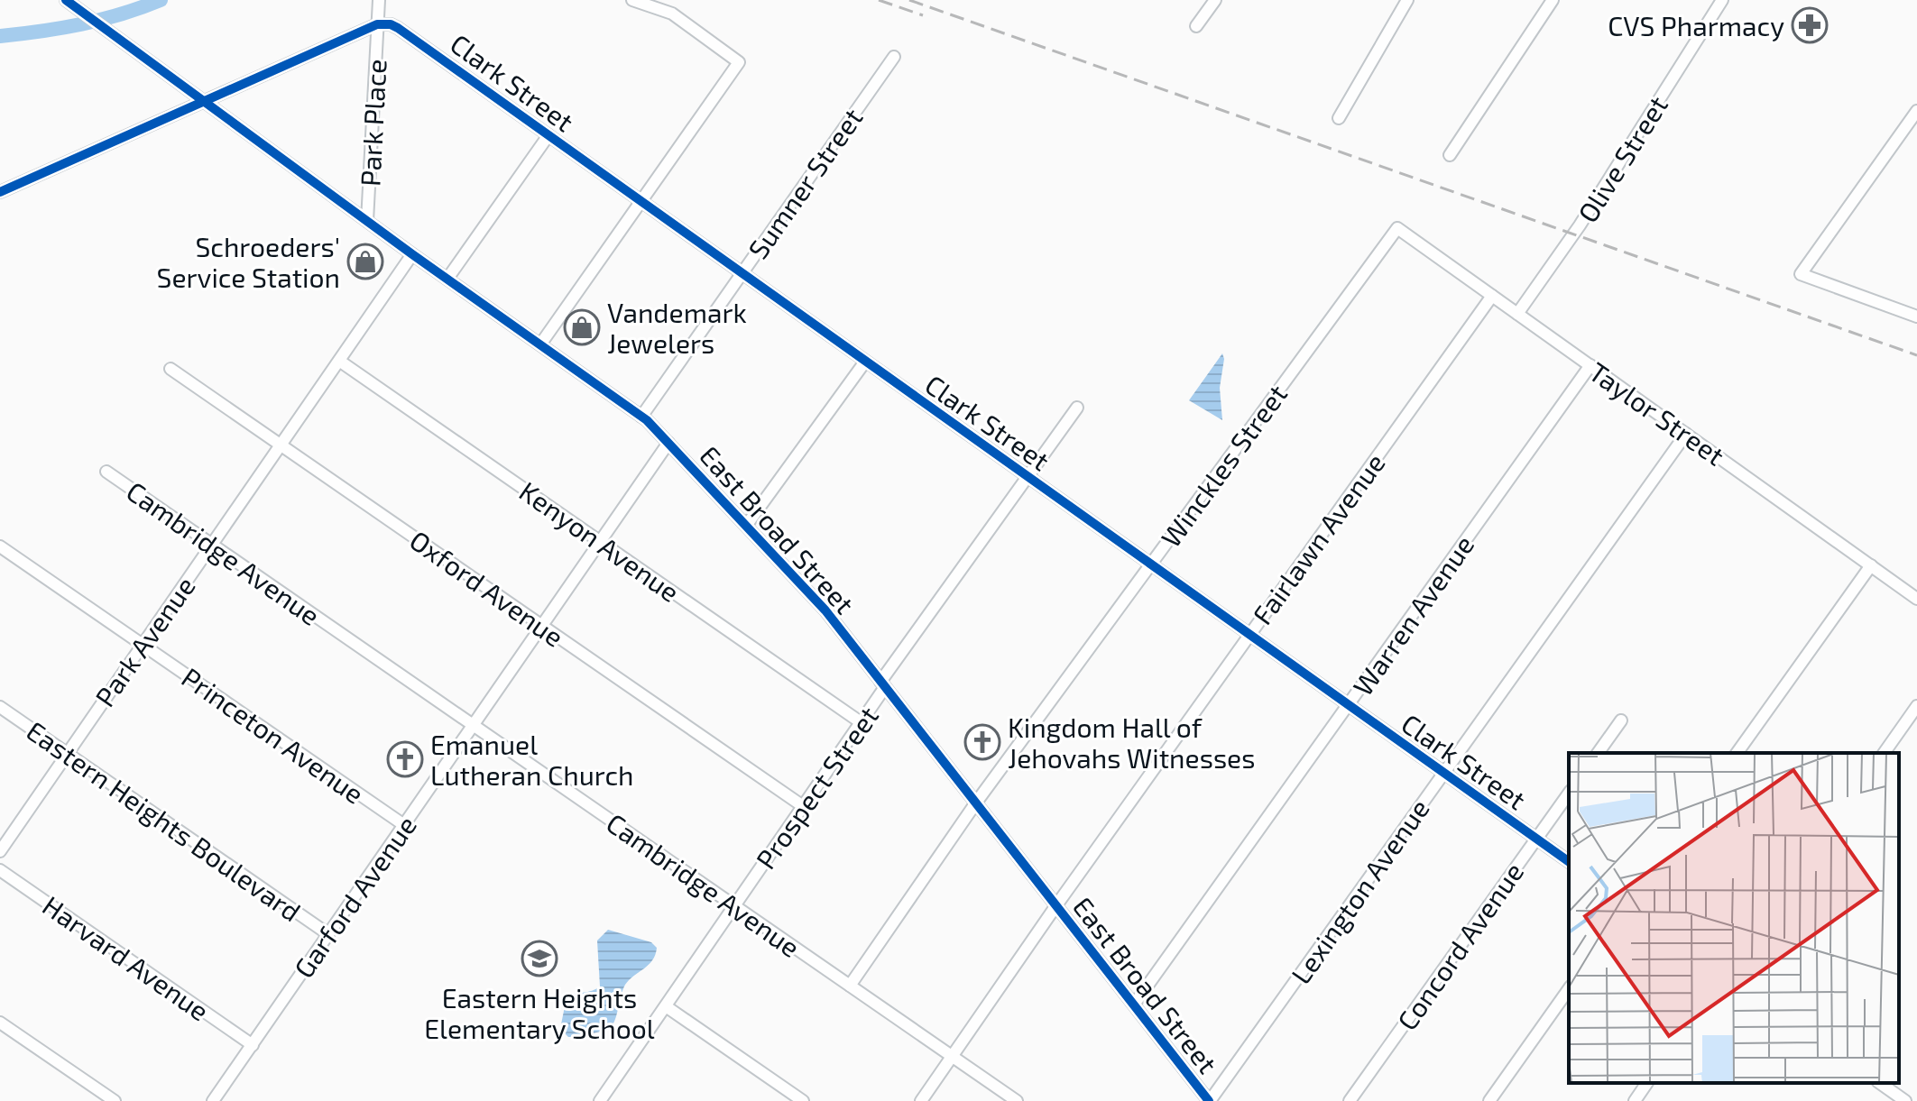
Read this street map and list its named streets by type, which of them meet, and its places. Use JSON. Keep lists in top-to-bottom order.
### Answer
{
  "streets": {
    "street": [
      "Clark Street",
      "Park Place",
      "Olive Street",
      "Sumner Street",
      "Taylor Street",
      "Winckles Street",
      "East Broad Street",
      "Fairlawn Avenue",
      "Kenyon Avenue",
      "Cambridge Avenue",
      "Oxford Avenue",
      "Warren Avenue",
      "Park Avenue",
      "Princeton Avenue",
      "Prospect Street",
      "Eastern Heights Boulevard",
      "Lexington Avenue",
      "Garford Avenue",
      "Concord Avenue",
      "Harvard Avenue"
    ]
  },
  "crossings": [
    ["Clark Street", "Park Place"],
    ["Clark Street", "Sumner Street"],
    ["Clark Street", "Winckles Street"],
    ["Clark Street", "Fairlawn Avenue"],
    ["Clark Street", "Warren Avenue"],
    ["Clark Street", "Prospect Street"],
    ["Clark Street", "Lexington Avenue"],
    ["Clark Street", "Concord Avenue"],
    ["Park Place", "East Broad Street"],
    ["Olive Street", "Taylor Street"],
    ["Sumner Street", "East Broad Street"],
    ["Taylor Street", "Winckles Street"],
    ["Taylor Street", "Fairlawn Avenue"],
    ["Taylor Street", "Warren Avenue"],
    ["Taylor Street", "Lexington Avenue"],
    ["Winckles Street", "East Broad Street"],
    ["Winckles Street", "Cambridge Avenue"],
    ["East Broad Street", "Fairlawn Avenue"],
    ["East Broad Street", "Warren Avenue"],
    ["East Broad Street", "Park Avenue"],
    ["East Broad Street", "Prospect Street"],
    ["East Broad Street", "Lexington Avenue"],
    ["East Broad Street", "Garford Avenue"],
    ["Fairlawn Avenue", "Cambridge Avenue"],
    ["Kenyon Avenue", "Park Avenue"],
    ["Kenyon Avenue", "Prospect Street"],
    ["Kenyon Avenue", "Garford Avenue"],
    ["Cambridge Avenue", "Park Avenue"],
    ["Cambridge Avenue", "Prospect Street"],
    ["Cambridge Avenue", "Garford Avenue"],
    ["Oxford Avenue", "Park Avenue"],
    ["Oxford Avenue", "Prospect Street"],
    ["Oxford Avenue", "Garford Avenue"],
    ["Park Avenue", "Princeton Avenue"],
    ["Park Avenue", "Eastern Heights Boulevard"],
    ["Princeton Avenue", "Garford Avenue"],
    ["Eastern Heights Boulevard", "Garford Avenue"],
    ["Garford Avenue", "Harvard Avenue"]
  ],
  "places": {
    "pharmacy": ["CVS Pharmacy"],
    "shop": ["Schroeders' Service Station", "Vandemark Jewelers"],
    "church": ["Kingdom Hall of Jehovahs Witnesses", "Emanuel Lutheran Church"],
    "school or university": ["Eastern Heights Elementary School"]
  }
}
